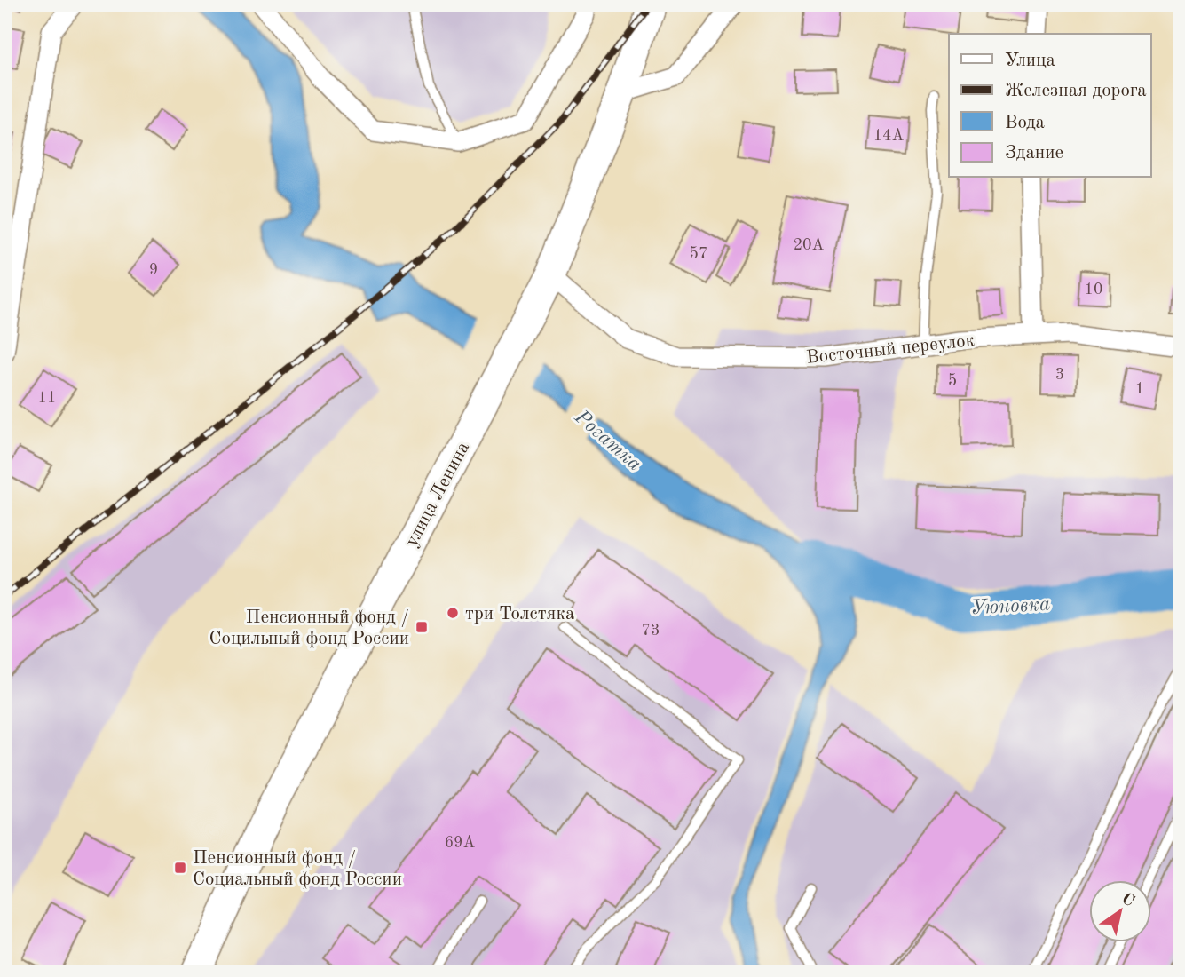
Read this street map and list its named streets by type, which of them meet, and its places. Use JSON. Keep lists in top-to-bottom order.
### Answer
{
  "streets": {
    "main road": ["улица Ленина"],
    "street": ["Восточный переулок"]
  },
  "crossings": [
    ["Восточный переулок", "улица Ленина"]
  ],
  "water": ["Рогатка", "Уюновка"],
  "places": {
    "other": ["три Толстяка"],
    "transit": ["Пенсионный фонд / Социльный фонд России", "Пенсионный фонд / Социальный фонд России"]
  },
  "house_numbers": [
    "14А",
    "20А",
    "57",
    "9",
    "10",
    "3",
    "5",
    "1",
    "11",
    "73",
    "69А"
  ],
  "legend": [
    "Улица",
    "Железная дорога",
    "Вода",
    "Здание"
  ],
  "north": "top right"
}
